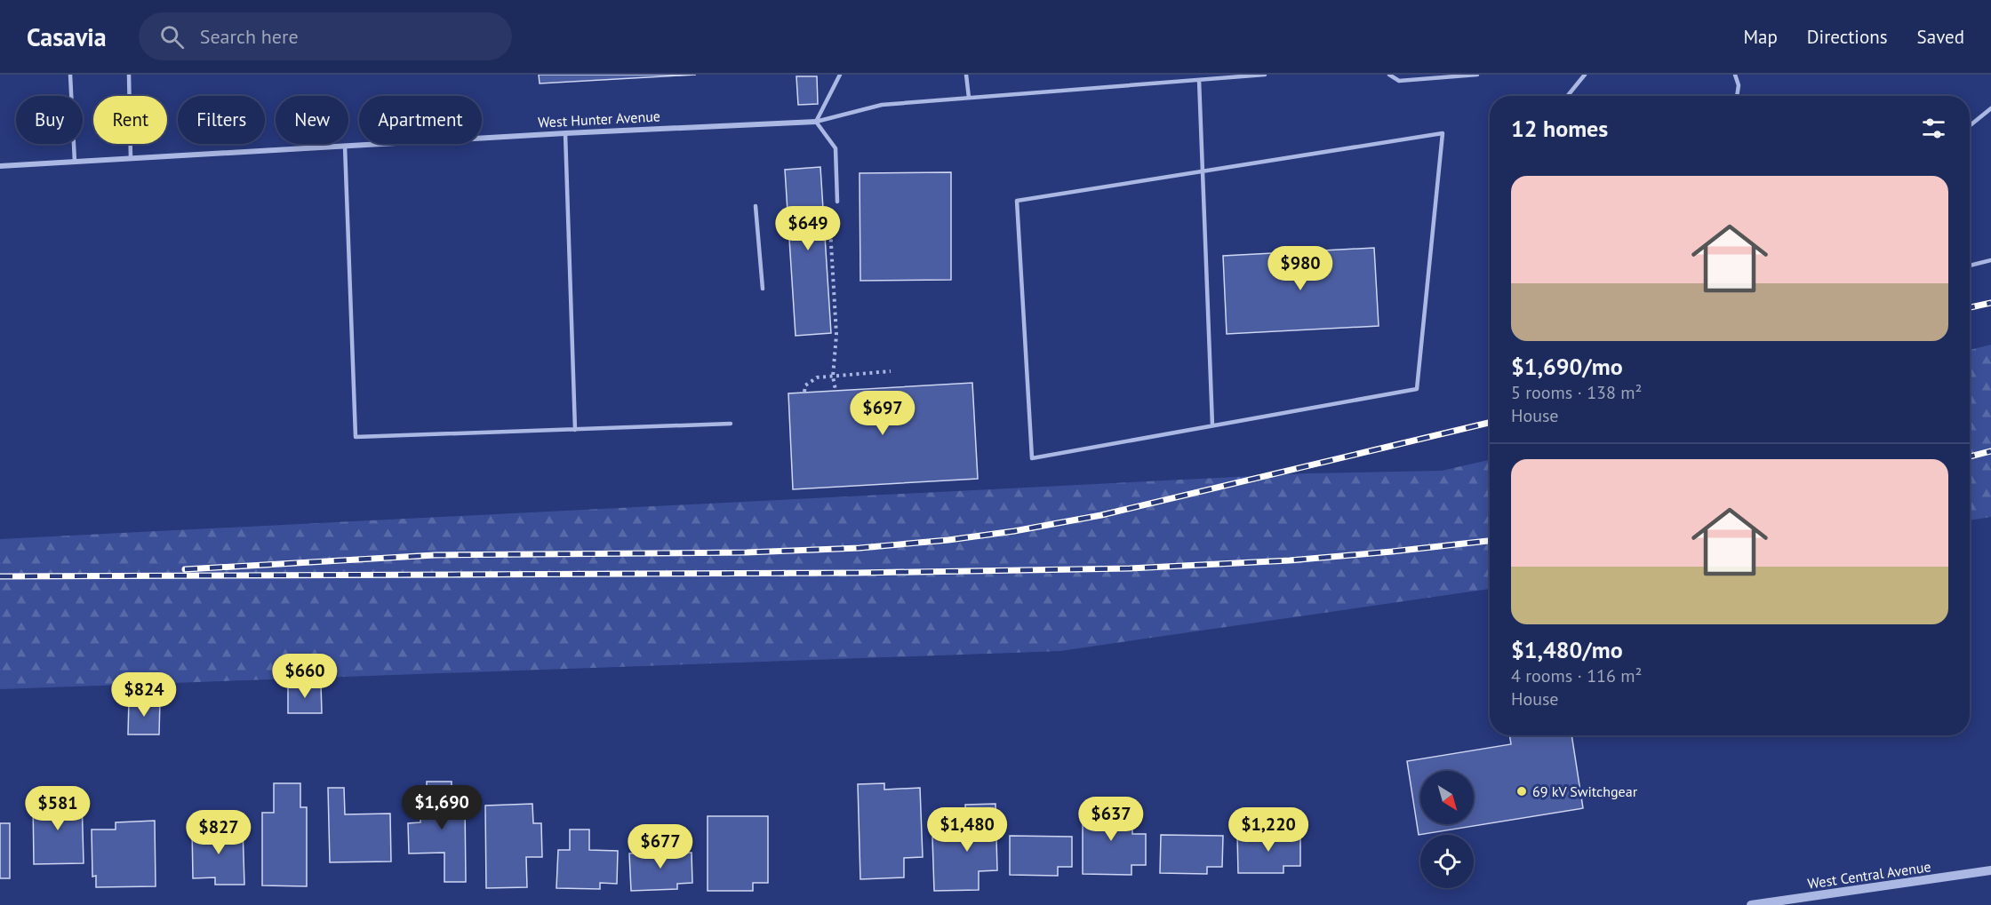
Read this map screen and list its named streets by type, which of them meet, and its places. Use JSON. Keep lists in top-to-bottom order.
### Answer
{
  "streets": {
    "street": ["West Hunter Avenue", "West Central Avenue"]
  },
  "places": ["69 kV Switchgear"],
  "north": "bottom right",
  "page": {
    "header": "Casavia",
    "search": "Search here",
    "nav": ["Map", "Directions", "Saved"],
    "chip": [
      "Buy",
      "Rent",
      "Filters",
      "New",
      "Apartment"
    ],
    "heading": "12 homes",
    "list": [
      {
        "name": "$1,690/mo",
        "note": "5 rooms · 138 m² · House"
      },
      {
        "name": "$1,480/mo",
        "note": "4 rooms · 116 m² · House"
      }
    ],
    "price": [
      "$649",
      "$980",
      "$697",
      "$660",
      "$824",
      "$1,690",
      "$581",
      "$637",
      "$1,480",
      "$1,220",
      "$827",
      "$677"
    ]
  }
}
